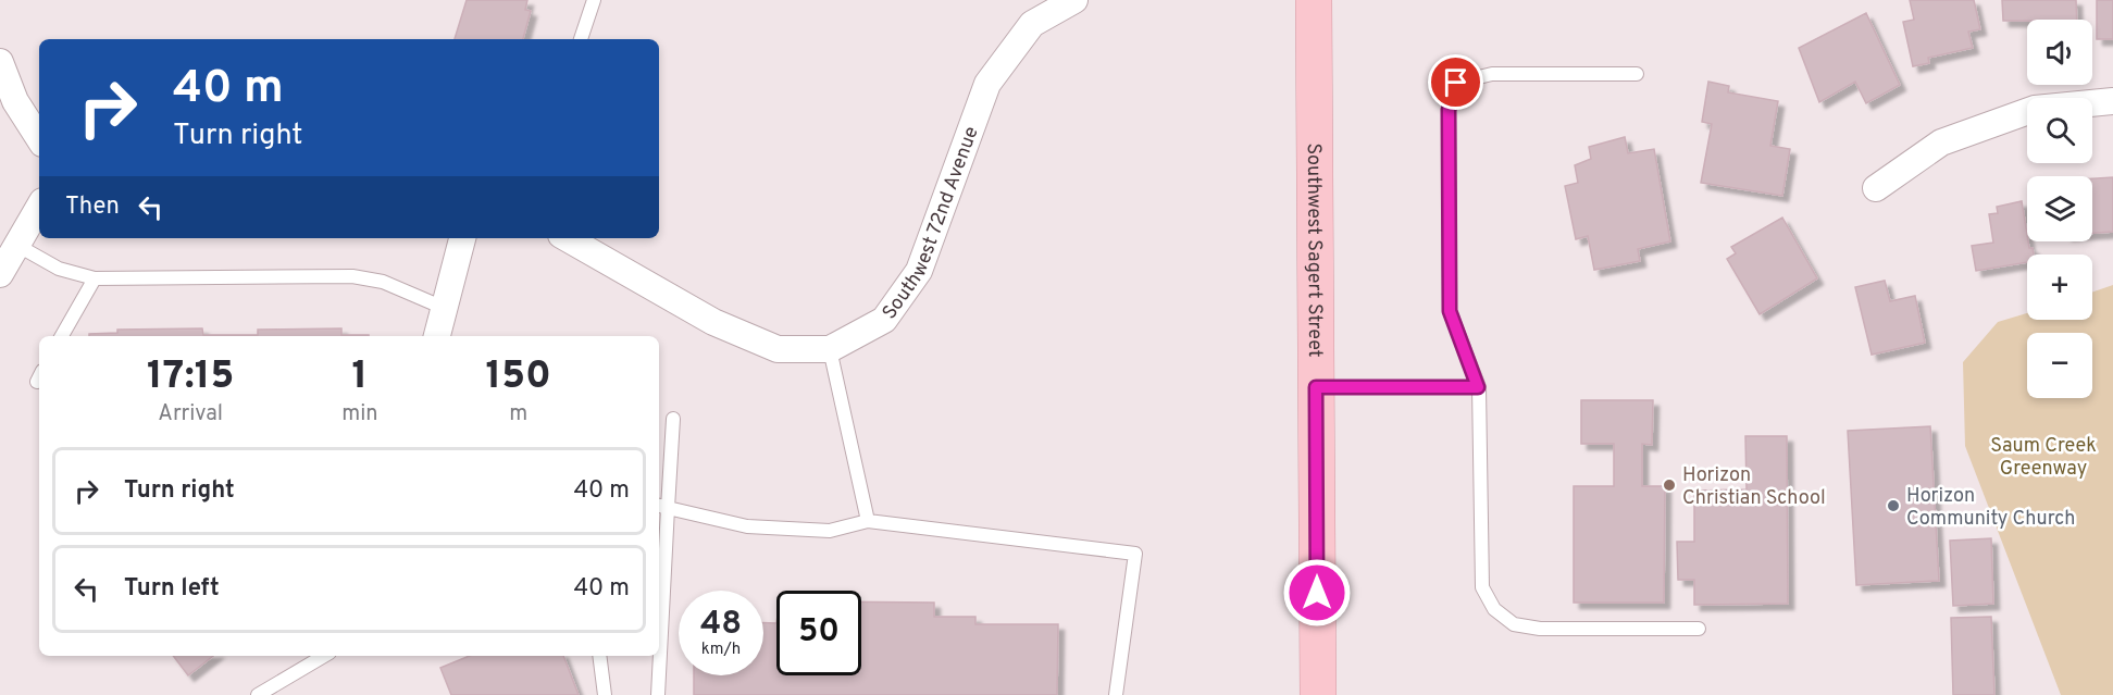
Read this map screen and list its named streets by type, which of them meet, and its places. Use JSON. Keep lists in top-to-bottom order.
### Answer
{
  "streets": {
    "main road": ["Southwest Sagert Street"],
    "street": ["Southwest 72nd Avenue"]
  },
  "parks": ["Saum Creek Greenway"],
  "places": ["Horizon Christian School", "Horizon Community Church"],
  "page": {
    "map_buttons": ["+", "−"],
    "turn": ["40 m", "Turn right"],
    "then": "Then",
    "eta": [
      "17:15",
      "Arrival",
      "1",
      "min",
      "150",
      "m"
    ],
    "list": [
      {
        "name": "Turn right",
        "value": "40 m"
      },
      {
        "name": "Turn left",
        "value": "40 m"
      }
    ],
    "speed": "48 km/h",
    "limit": "50"
  }
}
